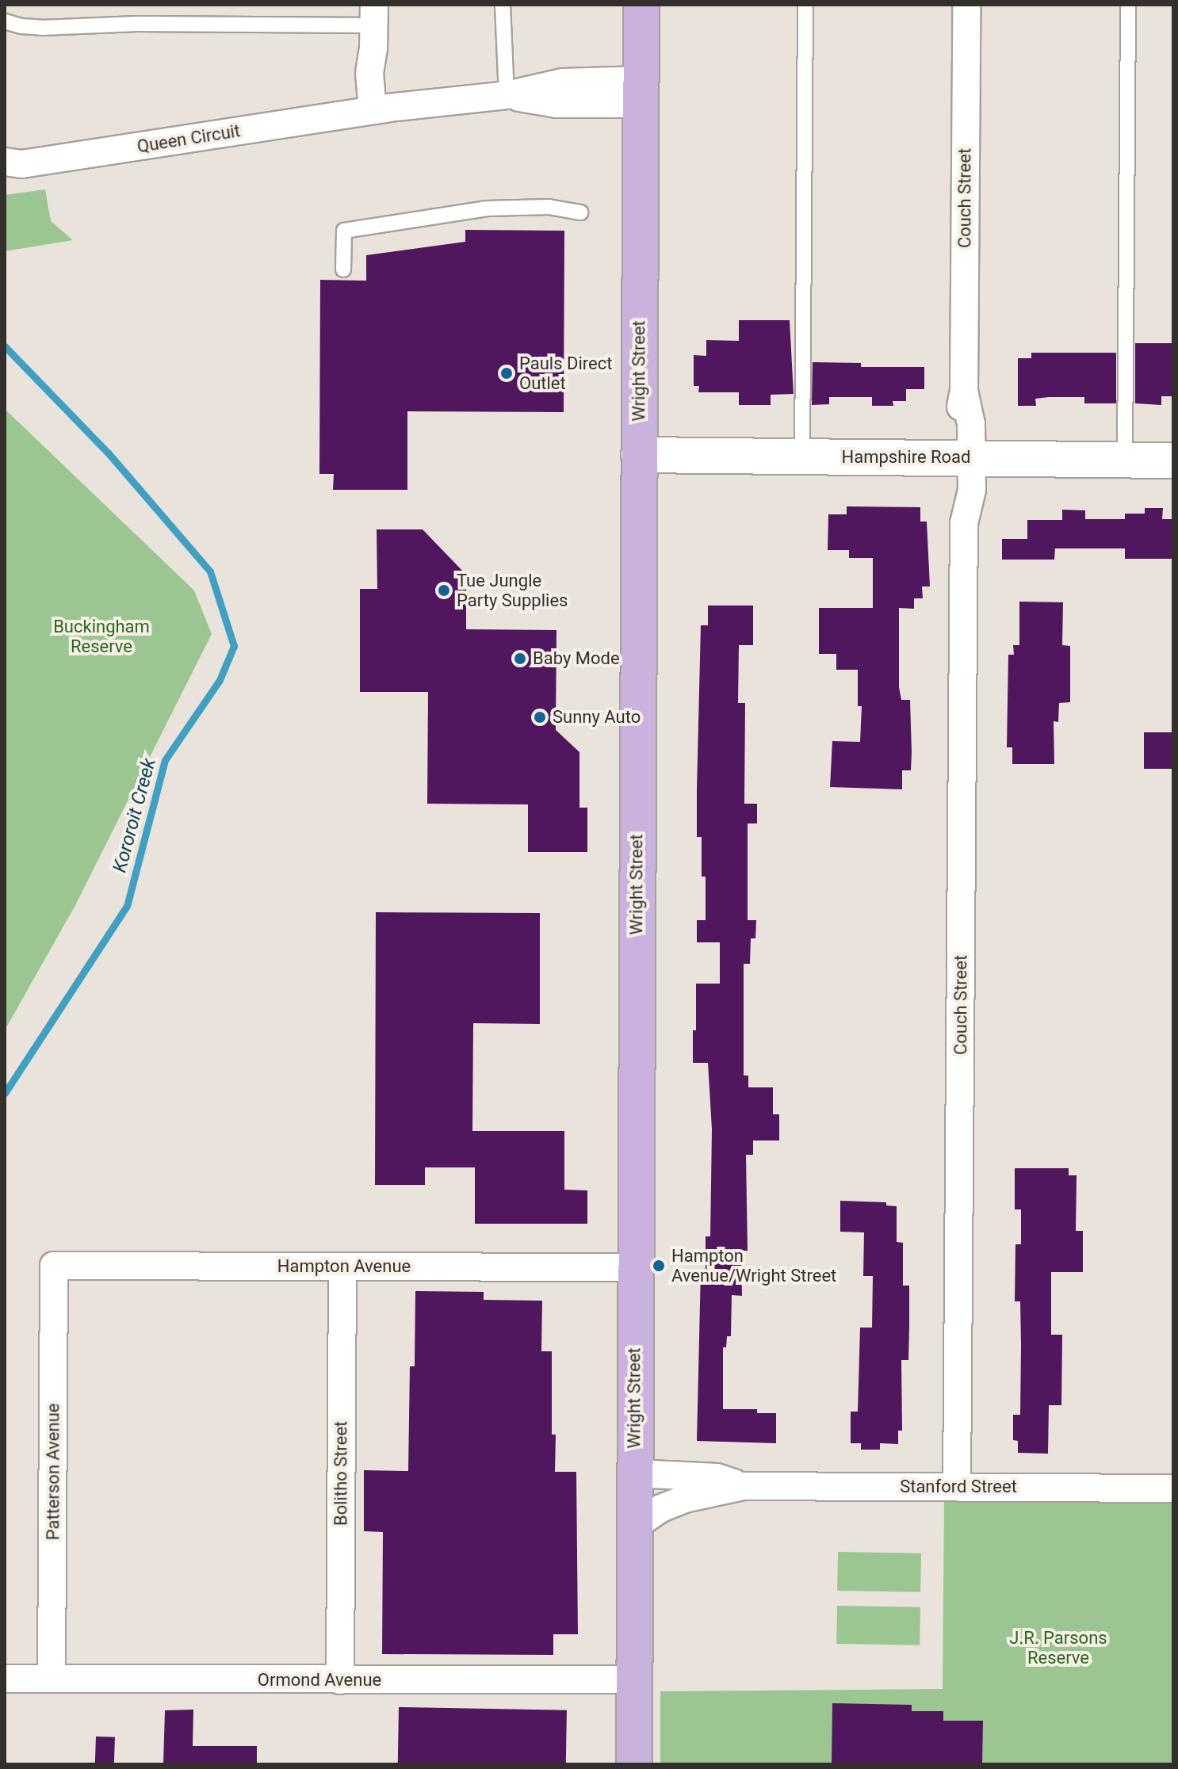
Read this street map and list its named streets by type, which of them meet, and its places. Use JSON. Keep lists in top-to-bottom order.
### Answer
{
  "streets": {
    "main road": ["Wright Street"],
    "street": [
      "Queen Circuit",
      "Couch Street",
      "Hampshire Road",
      "Hampton Avenue",
      "Patterson Avenue",
      "Bolitho Street",
      "Stanford Street",
      "Ormond Avenue"
    ]
  },
  "crossings": [
    ["Queen Circuit", "Wright Street"],
    ["Couch Street", "Hampshire Road"],
    ["Couch Street", "Stanford Street"],
    ["Wright Street", "Hampshire Road"],
    ["Wright Street", "Hampton Avenue"],
    ["Wright Street", "Stanford Street"],
    ["Wright Street", "Ormond Avenue"],
    ["Hampton Avenue", "Patterson Avenue"],
    ["Hampton Avenue", "Bolitho Street"],
    ["Patterson Avenue", "Ormond Avenue"],
    ["Bolitho Street", "Ormond Avenue"]
  ],
  "water": ["Kororoit Creek"],
  "parks": ["Buckingham Reserve", "J.R. Parsons Reserve"],
  "places": [
    "Pauls Direct Outlet",
    "Tue Jungle Party Supplies",
    "Baby Mode",
    "Sunny Auto",
    "Hampton Avenue/Wright Street"
  ]
}
